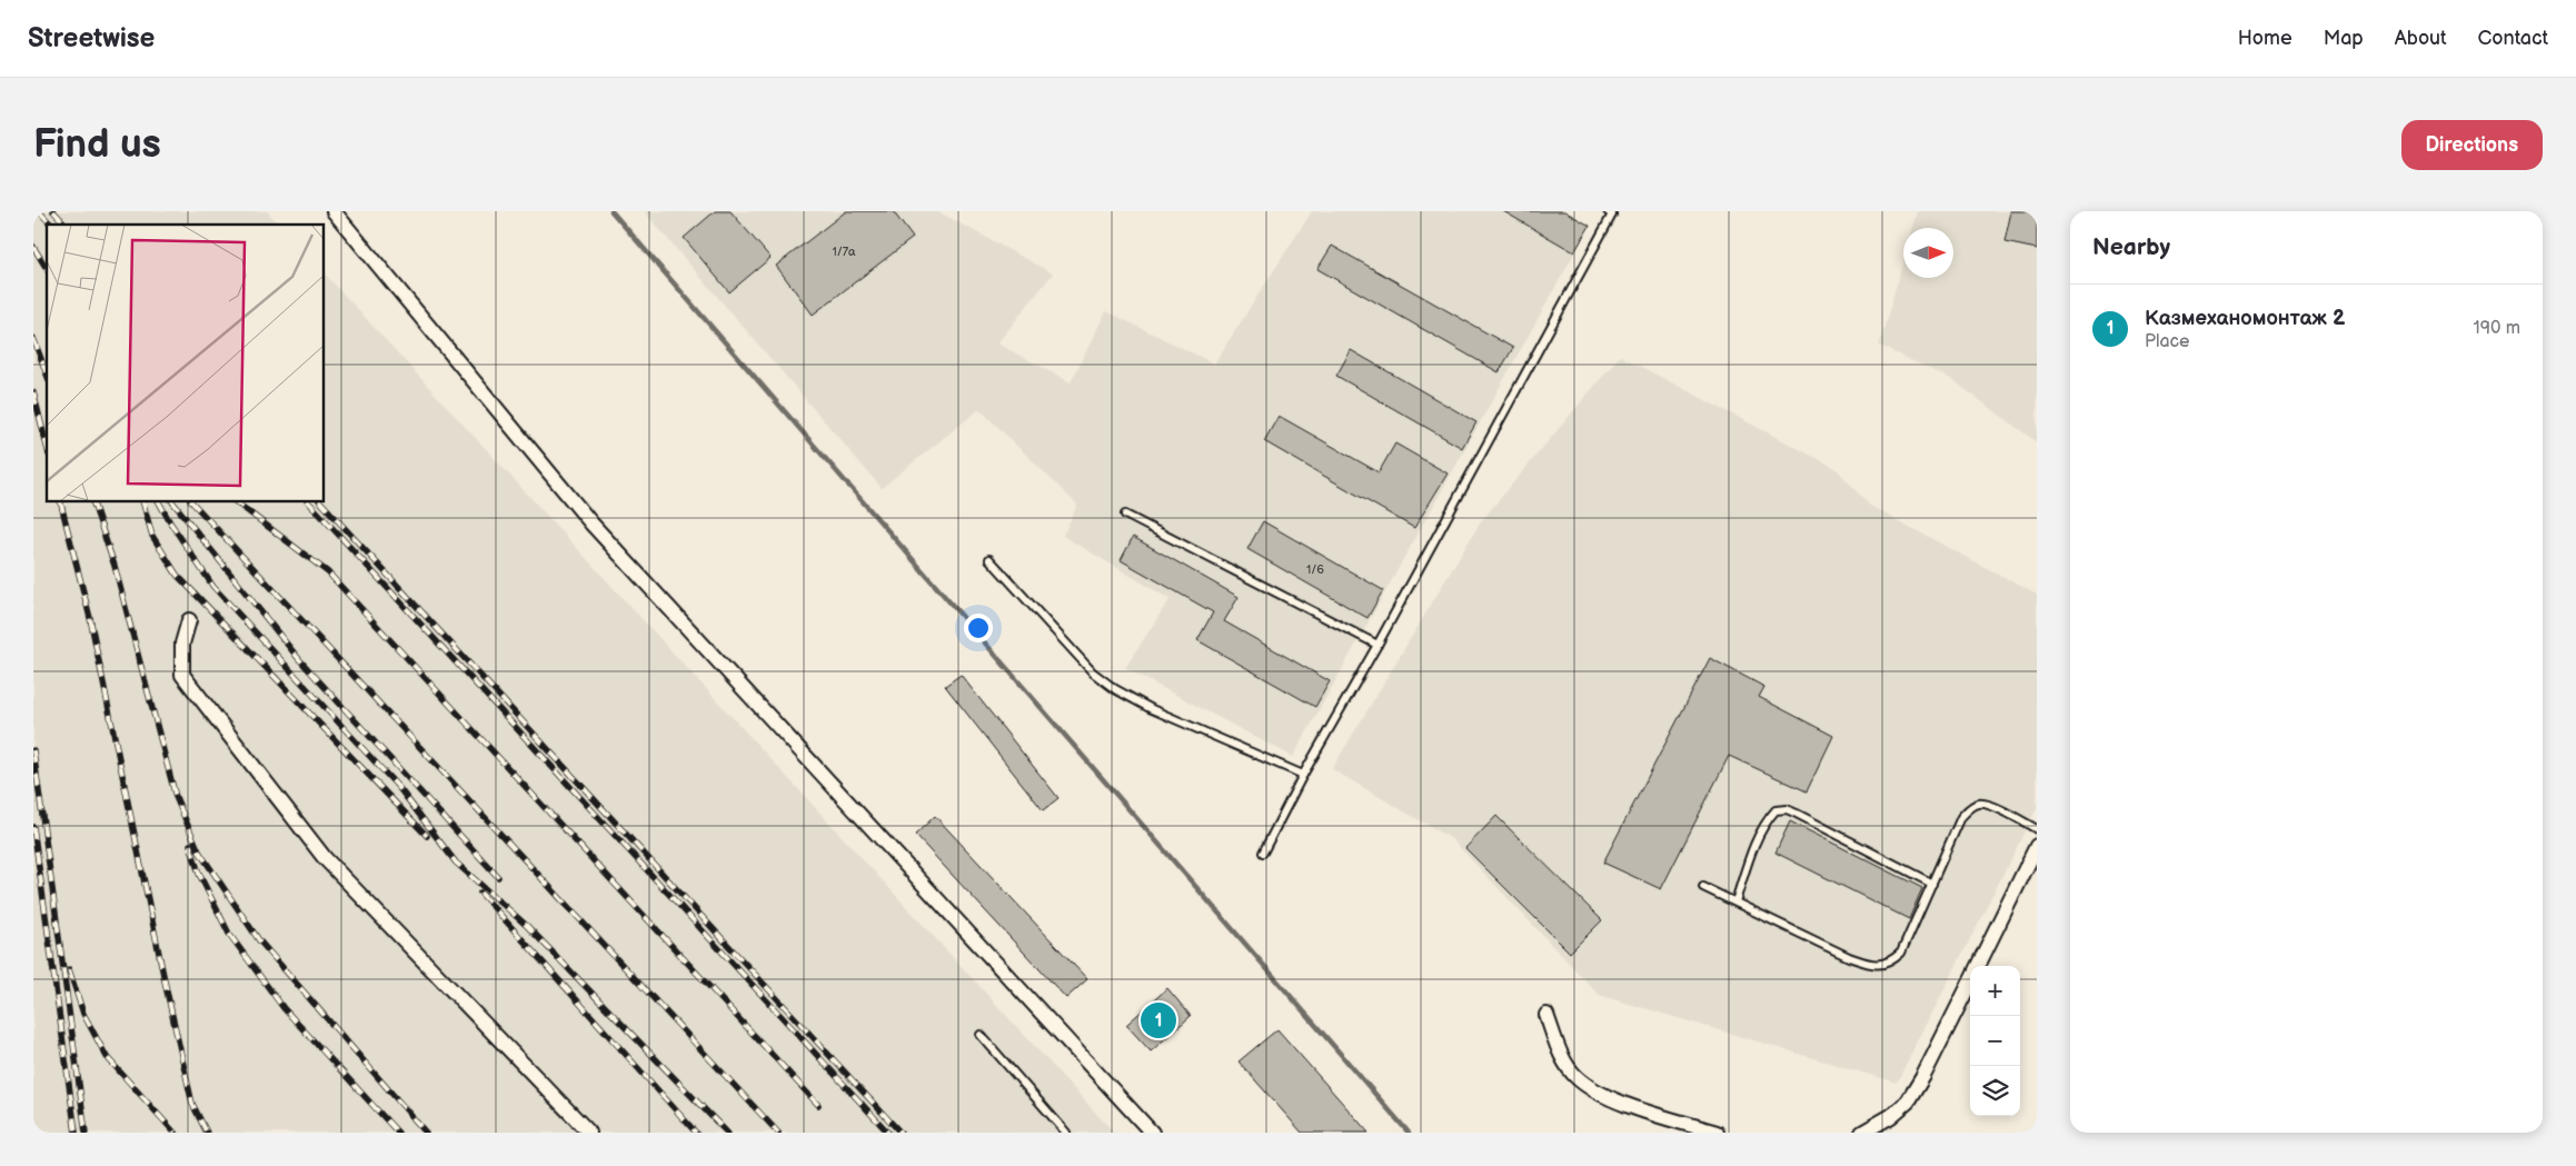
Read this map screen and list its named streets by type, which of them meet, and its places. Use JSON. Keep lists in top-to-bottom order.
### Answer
{
  "house_numbers": ["1/7а", "1/6"],
  "north": "right",
  "page": {
    "header": "Streetwise",
    "nav": [
      "Home",
      "Map",
      "About",
      "Contact"
    ],
    "buttons": "Directions",
    "title": "Find us",
    "heading": "Nearby",
    "list": [
      {
        "mark": "1",
        "name": "Казмеханомонтаж 2",
        "note": "Place",
        "value": "190 m"
      }
    ],
    "map_buttons": ["+", "−"],
    "pins": "1"
  }
}
